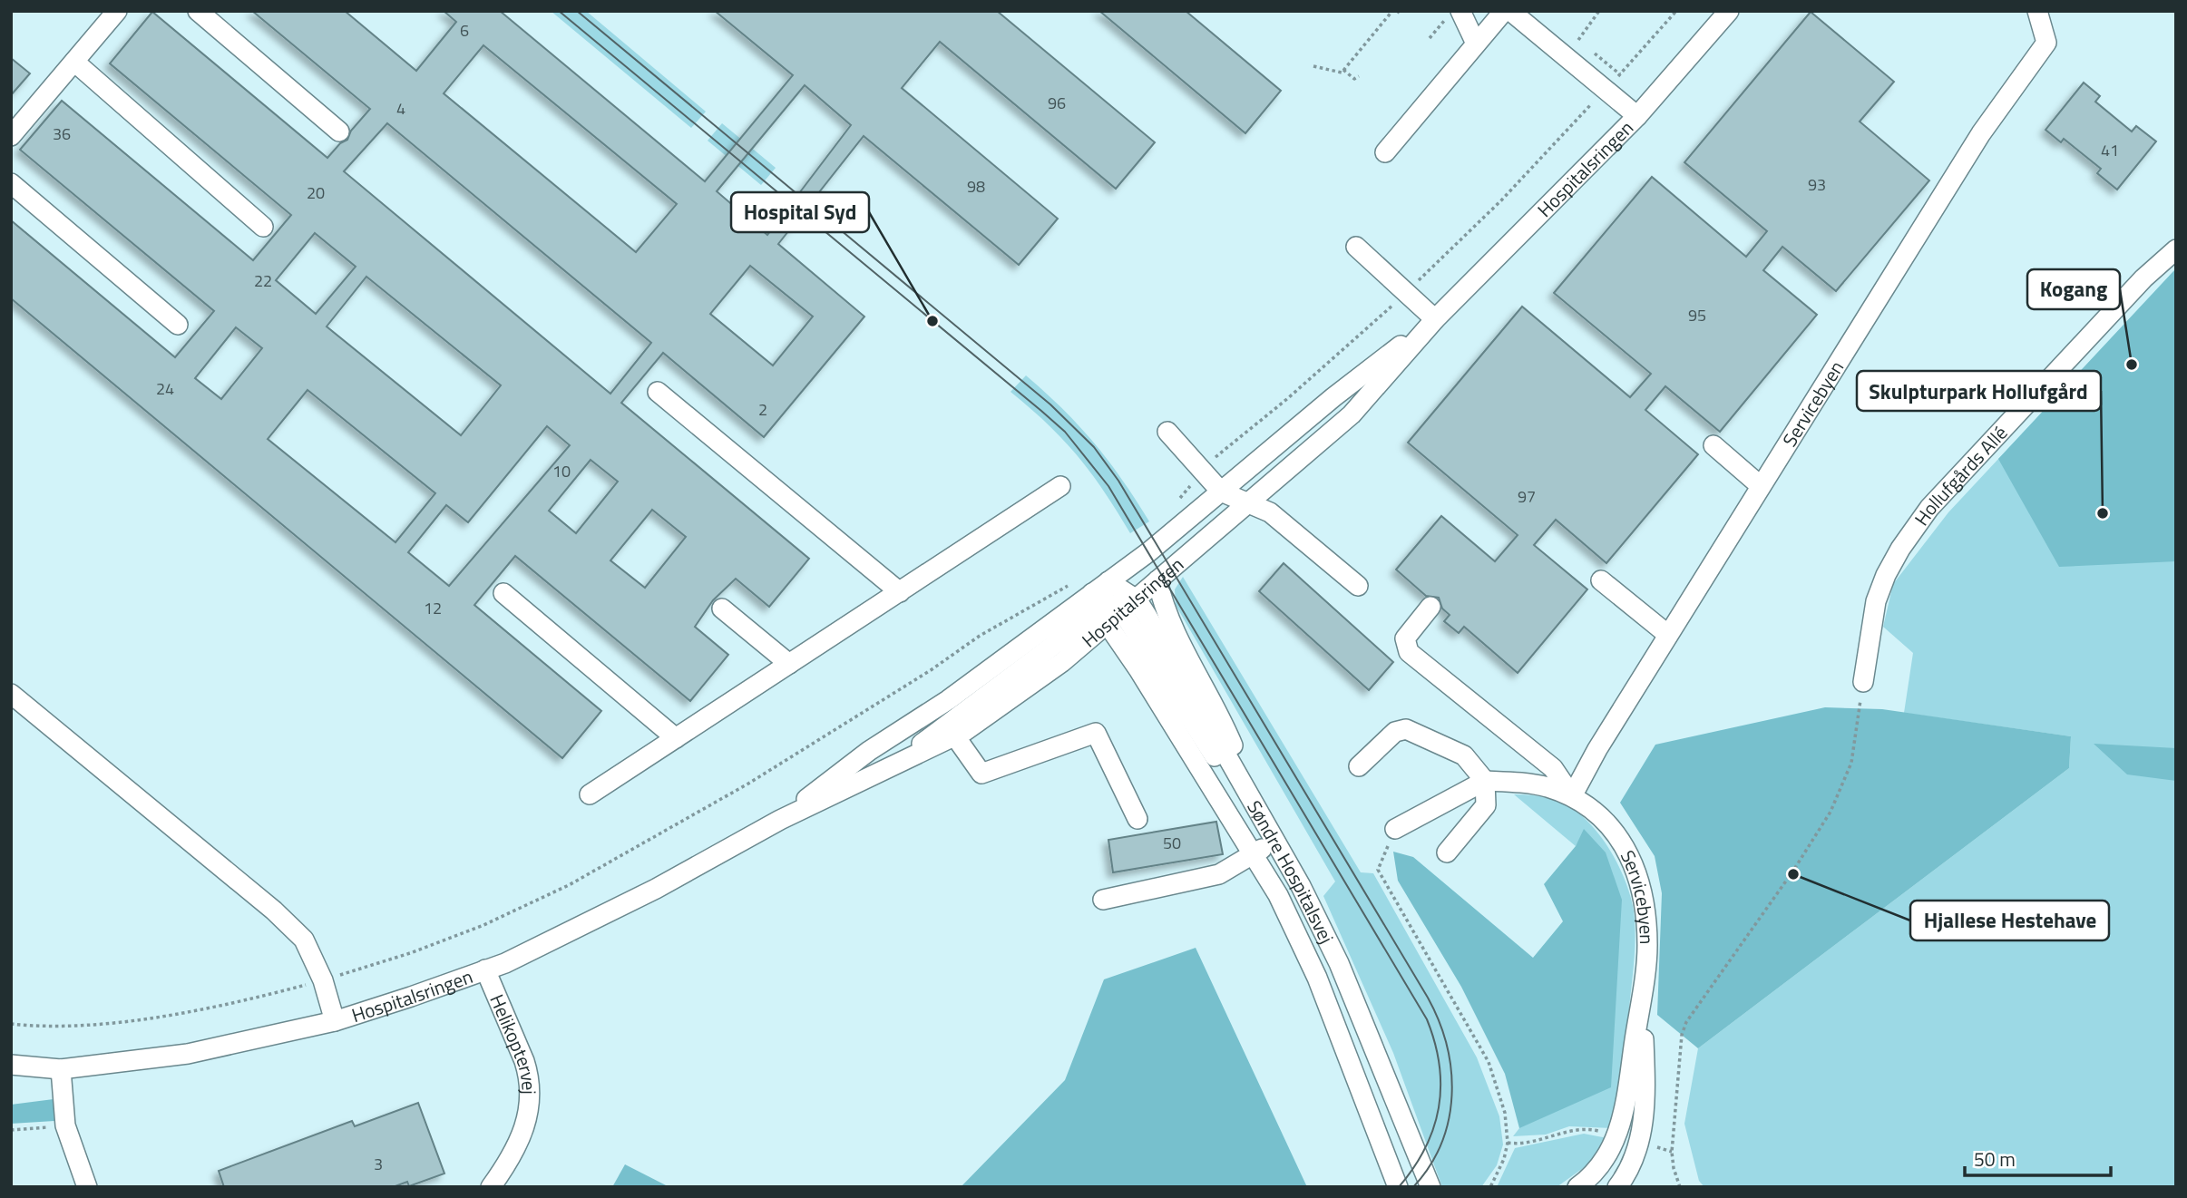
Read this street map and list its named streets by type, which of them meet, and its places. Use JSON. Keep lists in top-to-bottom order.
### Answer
{
  "streets": {
    "street": [
      "Hospitalsringen",
      "Servicebyen",
      "Hollufgårds Allé",
      "Søndre Hospitalsvej",
      "Helikoptervej"
    ]
  },
  "crossings": [
    ["Hospitalsringen", "Søndre Hospitalsvej"],
    ["Hospitalsringen", "Helikoptervej"]
  ],
  "places": [
    "Hospital Syd",
    "Kogang",
    "Skulpturpark Hollufgård",
    "Hjallese Hestehave"
  ],
  "house_numbers": [
    "6",
    "96",
    "4",
    "36",
    "41",
    "93",
    "98",
    "20",
    "22",
    "95",
    "24",
    "2",
    "10",
    "97",
    "12",
    "50",
    "3"
  ],
  "scale_bar": "50 m"
}
